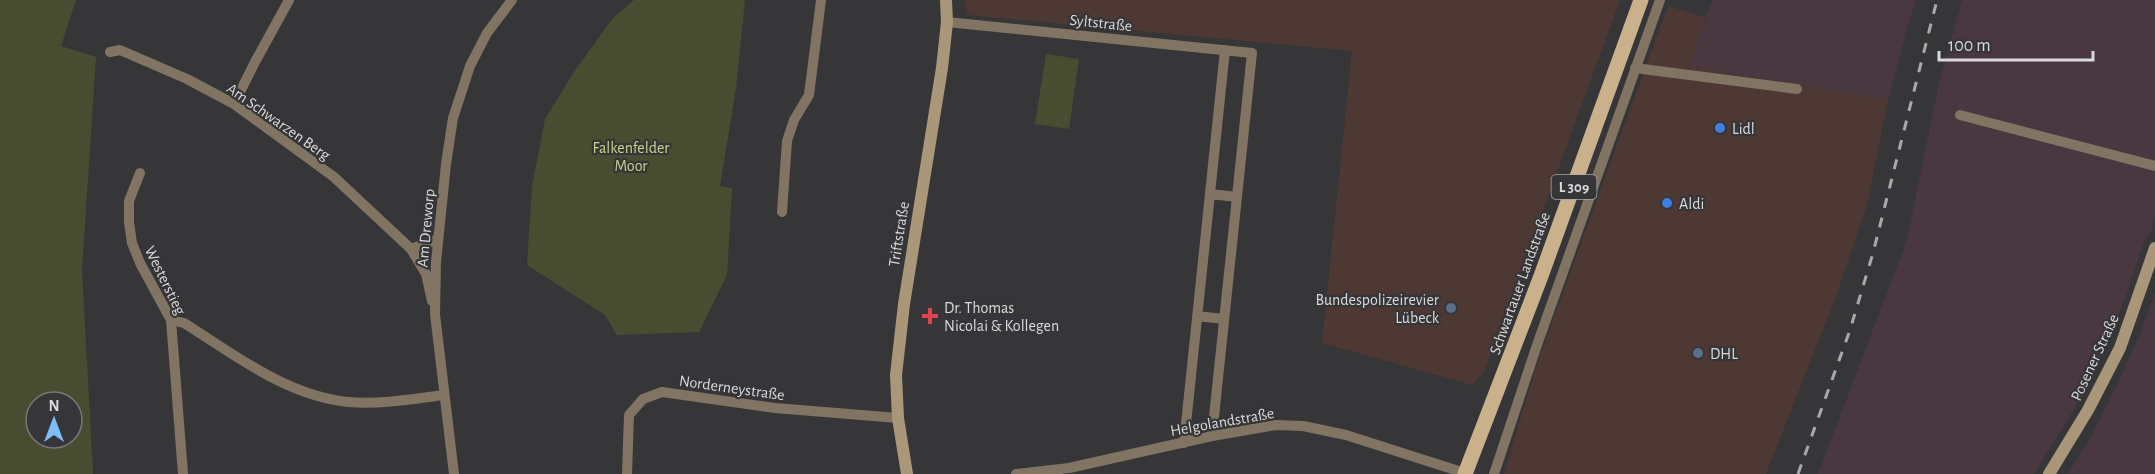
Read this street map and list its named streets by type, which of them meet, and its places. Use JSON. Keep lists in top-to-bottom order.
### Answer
{
  "streets": {
    "main road": ["L 309", "Schwartauer Landstraße"],
    "street": [
      "Syltstraße",
      "Am Schwarzen Berg",
      "Am Dreworp",
      "Triftstraße",
      "Westerstieg",
      "Posener Straße",
      "Norderneystraße",
      "Helgolandstraße"
    ]
  },
  "crossings": [
    ["Syltstraße", "Triftstraße"],
    ["Am Schwarzen Berg", "Am Dreworp"],
    ["Triftstraße", "Norderneystraße"],
    ["Schwartauer Landstraße", "Helgolandstraße"]
  ],
  "parks": ["Falkenfelder Moor"],
  "places": {
    "other": [
      "Lidl",
      "Aldi",
      "Bundespolizeirevier Lübeck",
      "DHL"
    ],
    "health": ["Dr. Thomas Nicolai & Kollegen"]
  },
  "scale_bar": "100 m",
  "north": "top"
}
